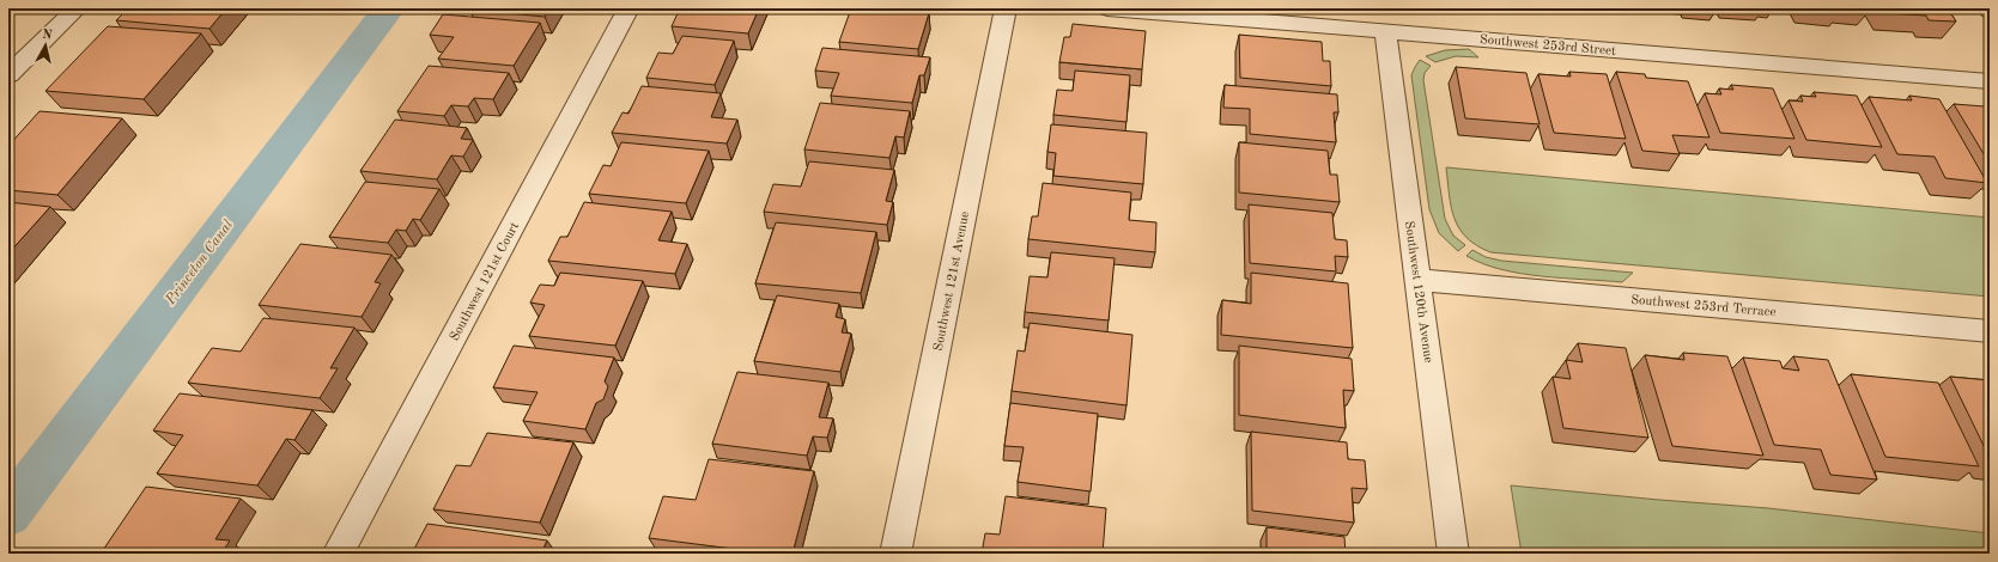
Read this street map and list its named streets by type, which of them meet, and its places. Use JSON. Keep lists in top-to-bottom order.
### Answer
{
  "streets": {
    "street": [
      "Southwest 253rd Street",
      "Southwest 121st Court",
      "Southwest 121st Avenue",
      "Southwest 120th Avenue",
      "Southwest 253rd Terrace"
    ]
  },
  "crossings": [
    ["Southwest 253rd Street", "Southwest 120th Avenue"],
    ["Southwest 120th Avenue", "Southwest 253rd Terrace"]
  ],
  "water": ["Princeton Canal"],
  "north": "top"
}
